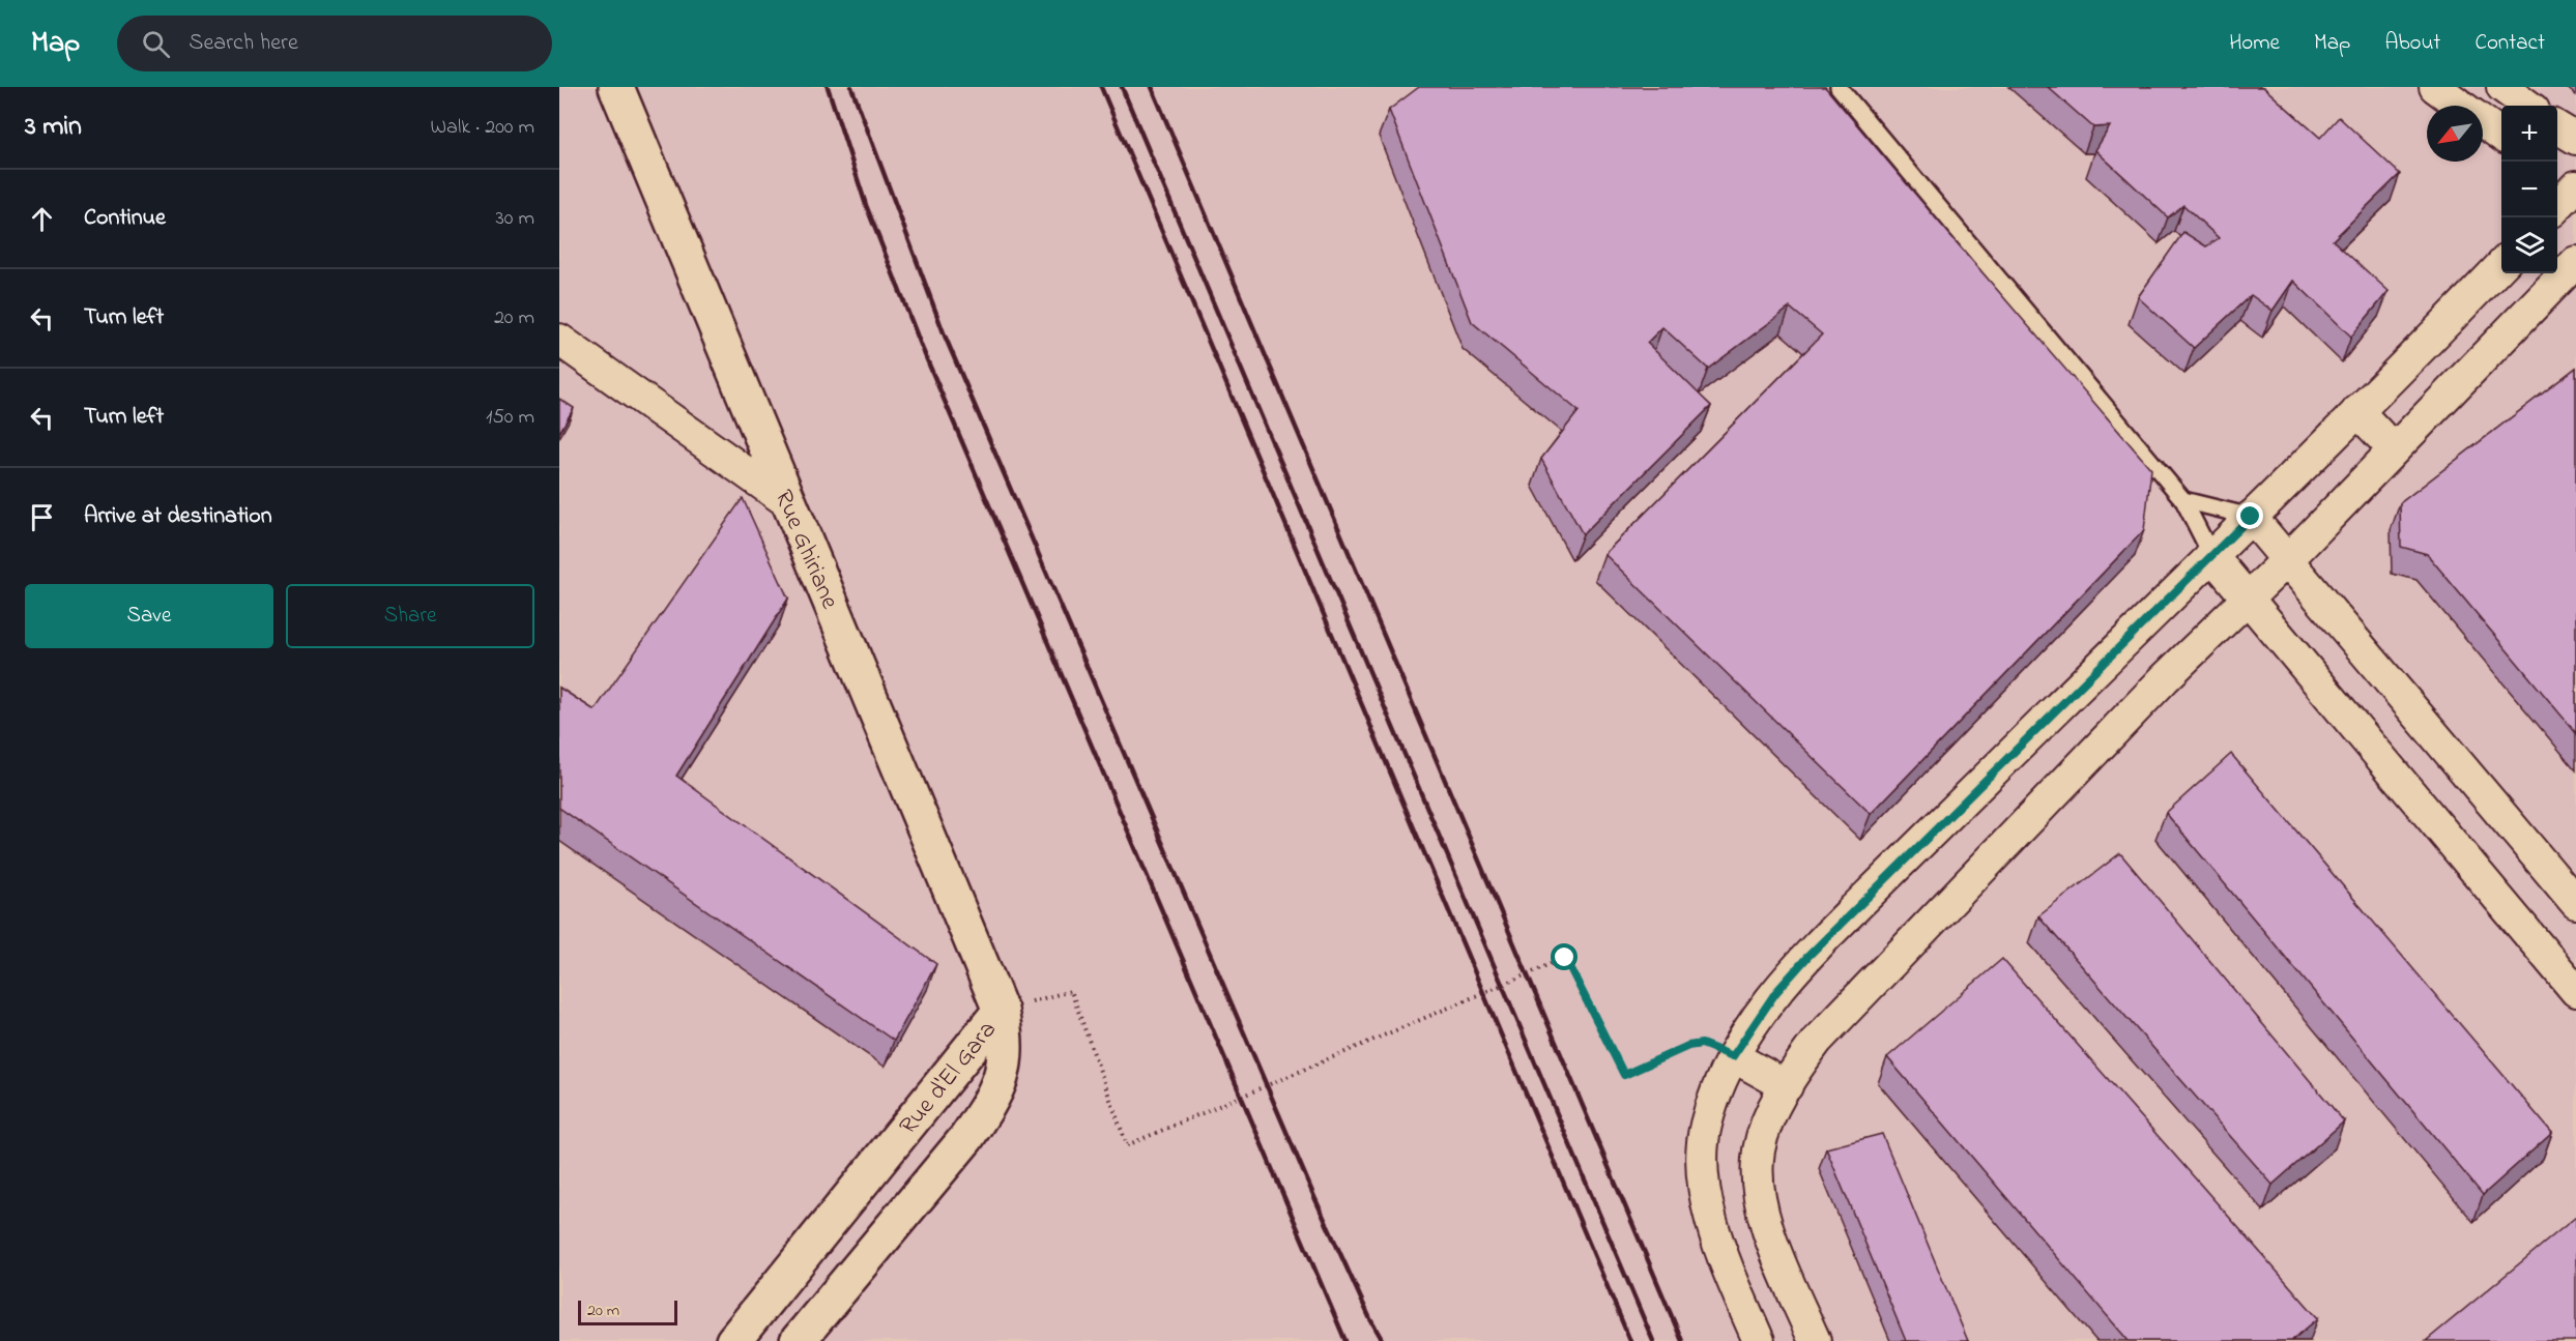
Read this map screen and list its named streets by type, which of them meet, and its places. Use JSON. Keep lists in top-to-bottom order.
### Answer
{
  "streets": {
    "street": ["Rue Ghiriane", "Rue d'El Gara"]
  },
  "crossings": [
    ["Rue Ghiriane", "Rue d'El Gara"]
  ],
  "scale_bar": "20 m",
  "north": "bottom left",
  "page": {
    "header": "Map",
    "search": "Search here",
    "nav": [
      "Home",
      "Map",
      "About",
      "Contact"
    ],
    "heading": ["3 min", "Walk · 200 m"],
    "map_buttons": ["+", "−"],
    "list": [
      ["Continue", "30 m"],
      ["Turn left", "20 m"],
      ["Turn left", "150 m"],
      "Arrive at destination"
    ],
    "buttons": ["Save", "Share"],
    "scale": "20 m"
  }
}
